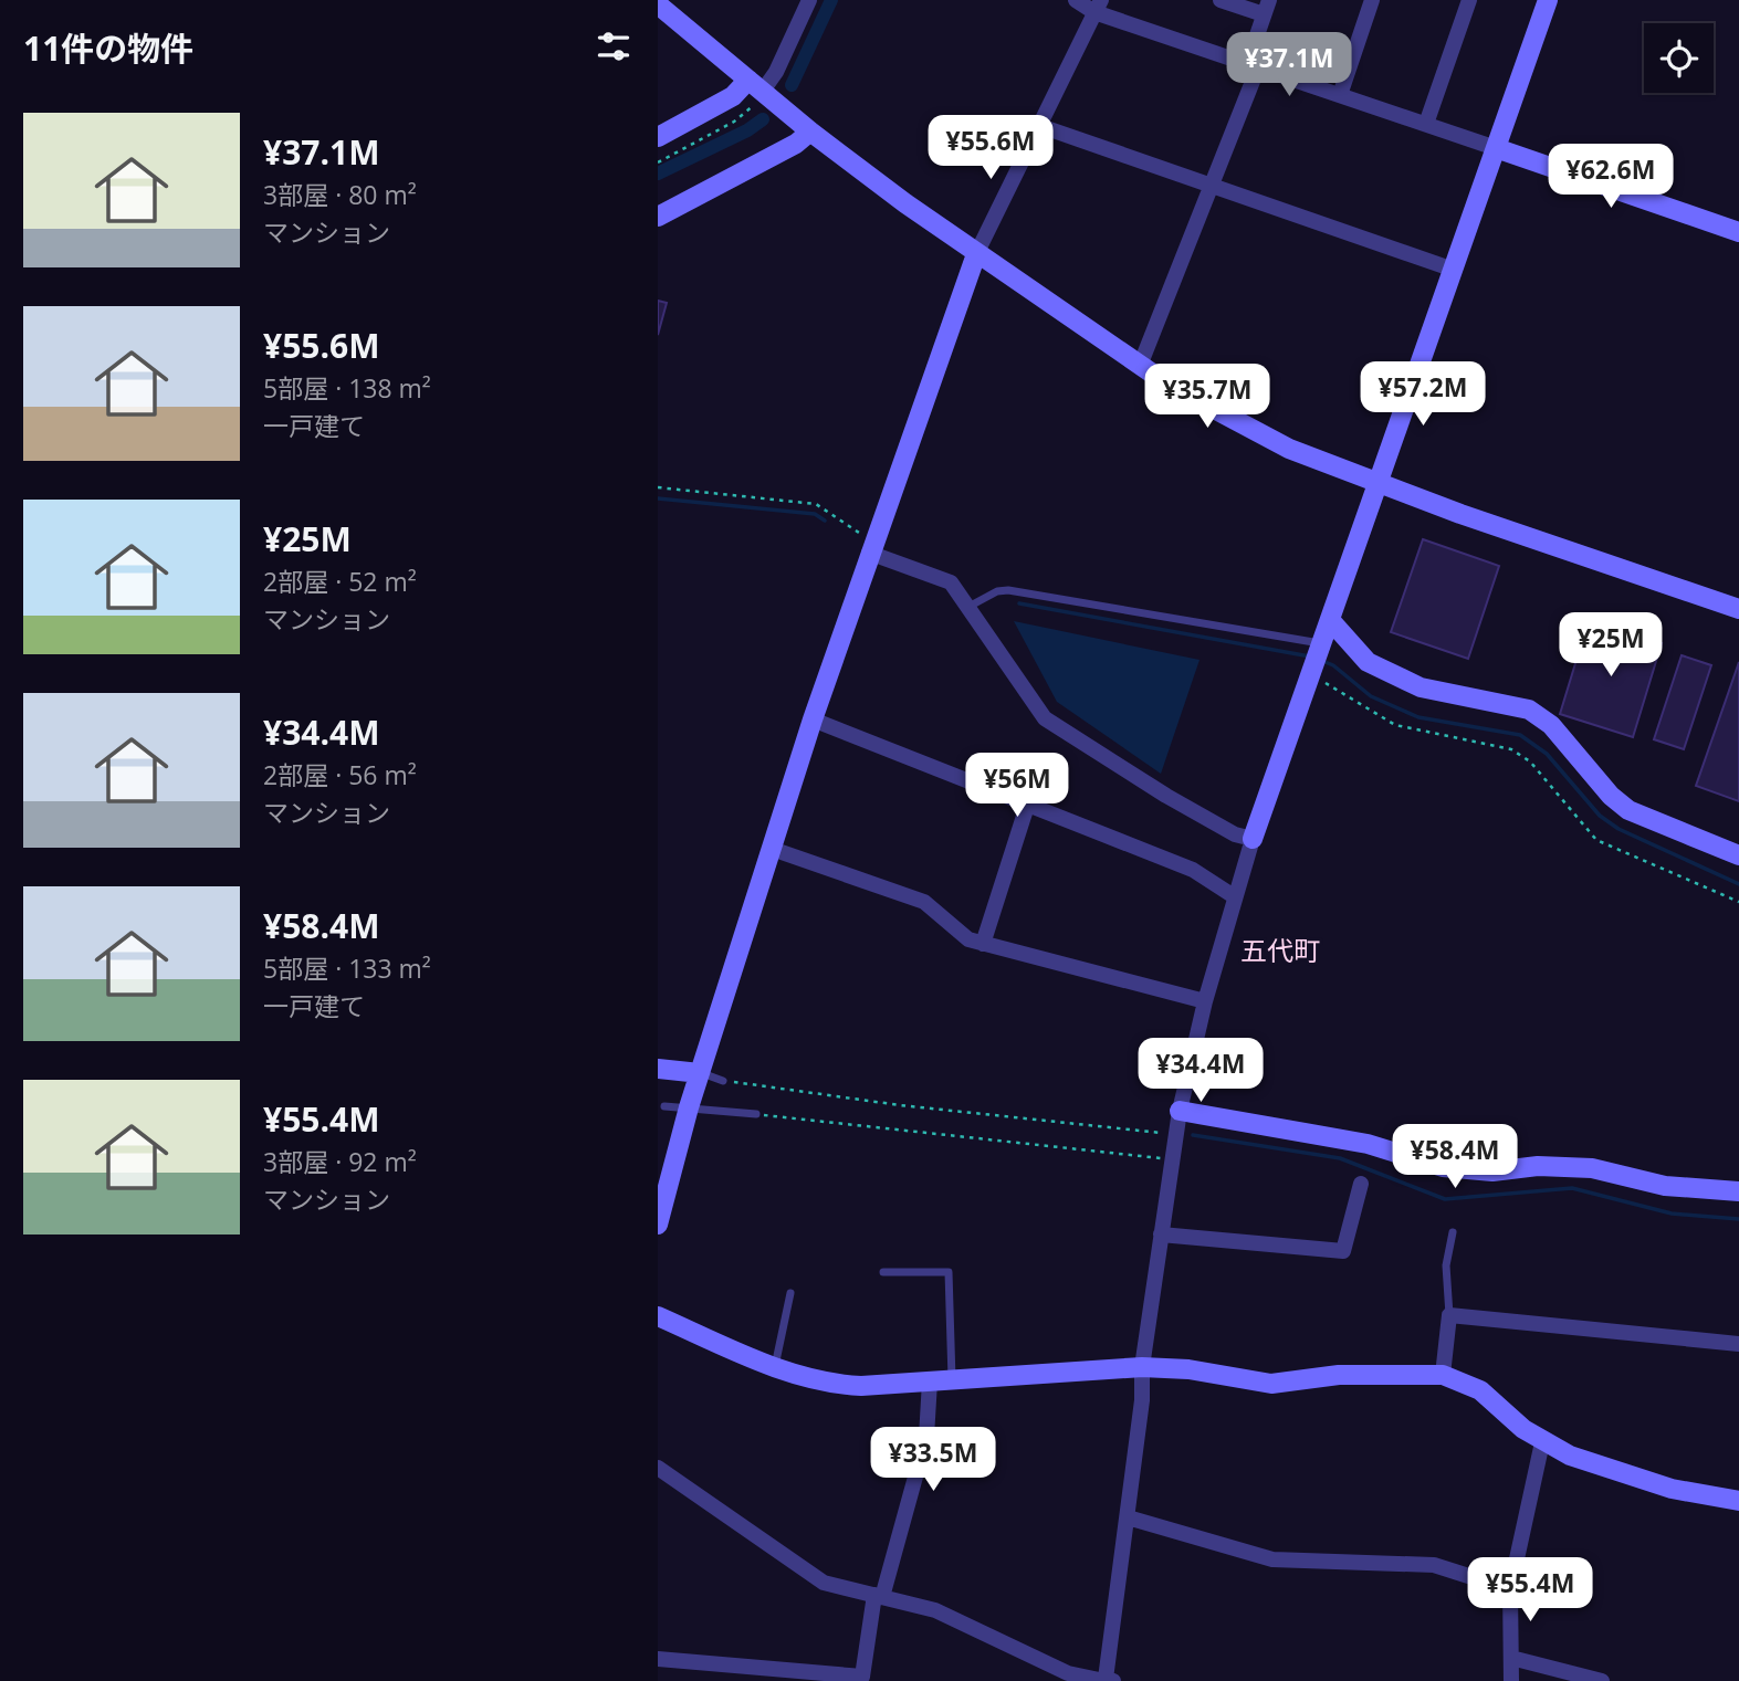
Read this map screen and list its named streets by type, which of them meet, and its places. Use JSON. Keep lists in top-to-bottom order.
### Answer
{
  "districts": ["五代町"],
  "page": {
    "heading": "11件の物件",
    "price": [
      "¥37.1M",
      "¥55.6M",
      "¥62.6M",
      "¥57.2M",
      "¥35.7M",
      "¥25M",
      "¥56M",
      "¥34.4M",
      "¥58.4M",
      "¥33.5M",
      "¥55.4M"
    ],
    "list": [
      {
        "name": "¥37.1M",
        "note": "3部屋 · 80 m² · マンション"
      },
      {
        "name": "¥55.6M",
        "note": "5部屋 · 138 m² · 一戸建て"
      },
      {
        "name": "¥25M",
        "note": "2部屋 · 52 m² · マンション"
      },
      {
        "name": "¥34.4M",
        "note": "2部屋 · 56 m² · マンション"
      },
      {
        "name": "¥58.4M",
        "note": "5部屋 · 133 m² · 一戸建て"
      },
      {
        "name": "¥55.4M",
        "note": "3部屋 · 92 m² · マンション"
      }
    ]
  }
}
